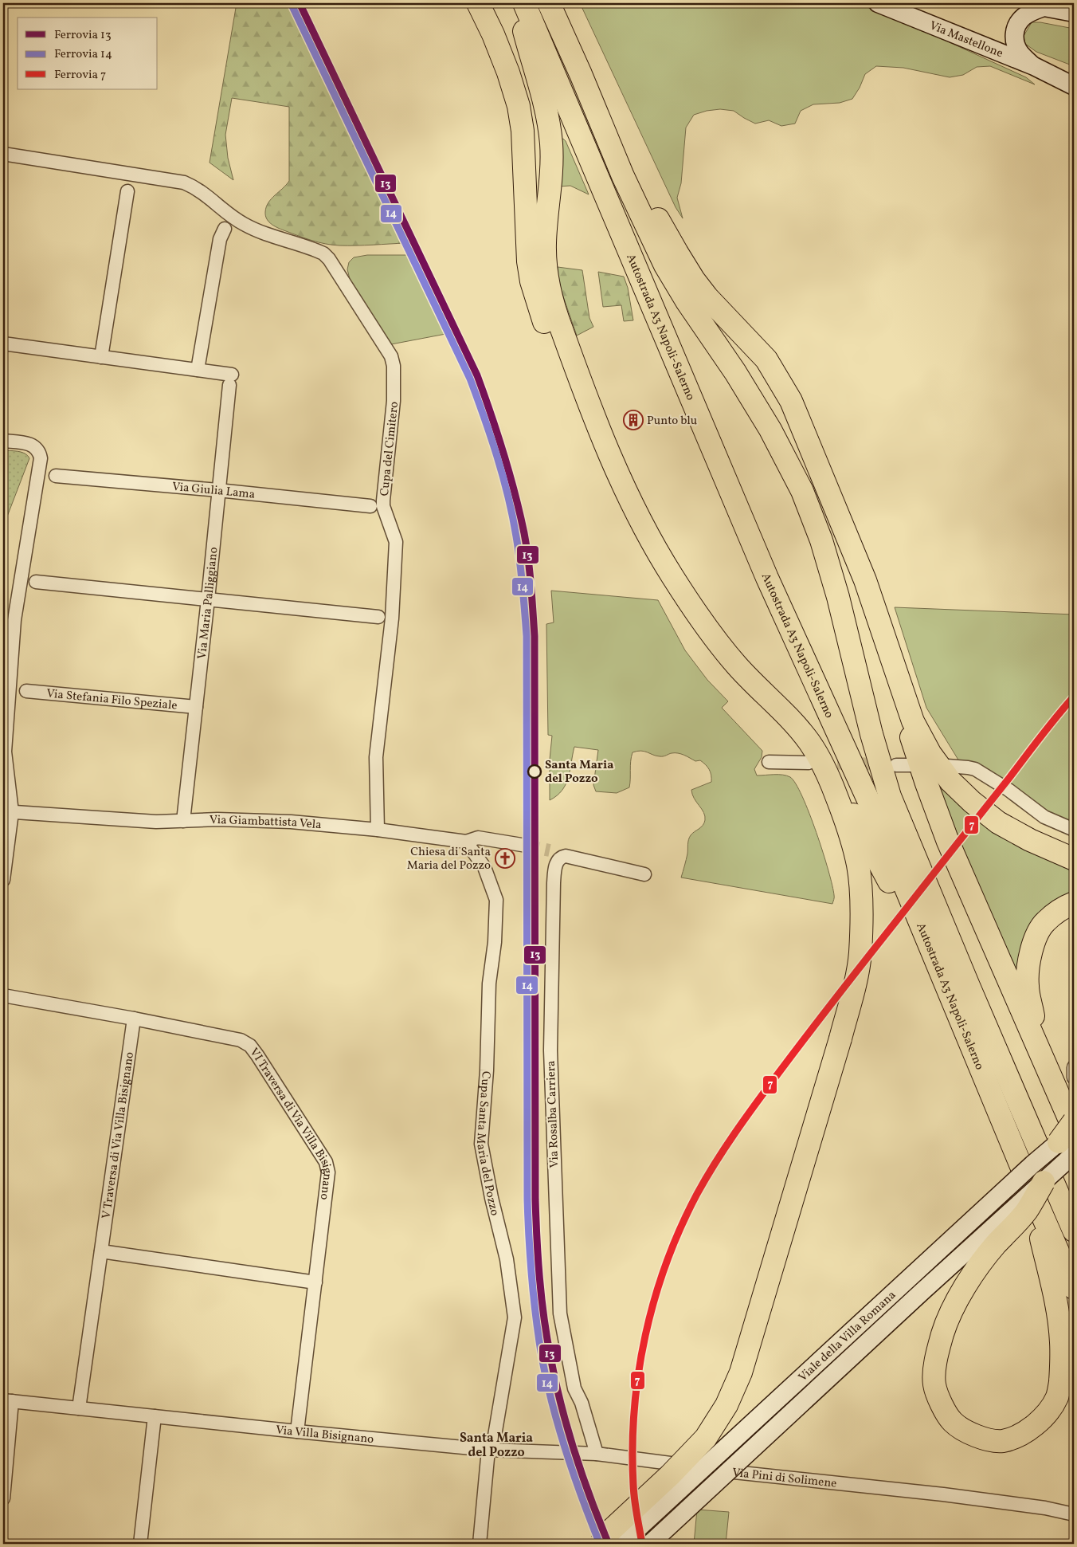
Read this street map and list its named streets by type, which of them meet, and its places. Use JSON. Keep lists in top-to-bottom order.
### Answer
{
  "streets": {
    "highway": ["Autostrada A3 Napoli-Salerno"],
    "main road": ["Via Mastellone", "Viale della Villa Romana"],
    "street": [
      "Cupa del Cimitero",
      "Via Giulia Lama",
      "Via Maria Palliggiano",
      "Via Stefania Filo Speziale",
      "Via Giambattista Vela",
      "Via Rosalba Carriera",
      "VI Traversa di Via Villa Bisignano",
      "V Traversa di Via Villa Bisignano",
      "Cupa Santa Maria del Pozzo",
      "Via Villa Bisignano",
      "Via Pini di Solimene"
    ]
  },
  "crossings": [
    ["Autostrada A3 Napoli-Salerno", "Viale della Villa Romana"],
    ["Cupa del Cimitero", "Via Giambattista Vela"],
    ["Via Giulia Lama", "Via Maria Palliggiano"],
    ["Via Maria Palliggiano", "Via Stefania Filo Speziale"],
    ["Via Maria Palliggiano", "Via Giambattista Vela"],
    ["Via Giambattista Vela", "Cupa Santa Maria del Pozzo"],
    ["Via Rosalba Carriera", "Via Pini di Solimene"],
    ["VI Traversa di Via Villa Bisignano", "V Traversa di Via Villa Bisignano"],
    ["VI Traversa di Via Villa Bisignano", "Via Villa Bisignano"],
    ["V Traversa di Via Villa Bisignano", "Via Villa Bisignano"],
    ["Cupa Santa Maria del Pozzo", "Via Villa Bisignano"],
    ["Cupa Santa Maria del Pozzo", "Via Pini di Solimene"],
    ["Via Villa Bisignano", "Via Pini di Solimene"]
  ],
  "districts": ["Santa Maria del Pozzo"],
  "places": {
    "building": ["Punto blu"],
    "other": ["Santa Maria del Pozzo"],
    "church": ["Chiesa di Santa Maria del Pozzo"]
  },
  "lines": ["rail line 13", "rail line 14", "rail line 7"],
  "legend": ["Ferrovia 13", "Ferrovia 14", "Ferrovia 7"]
}
